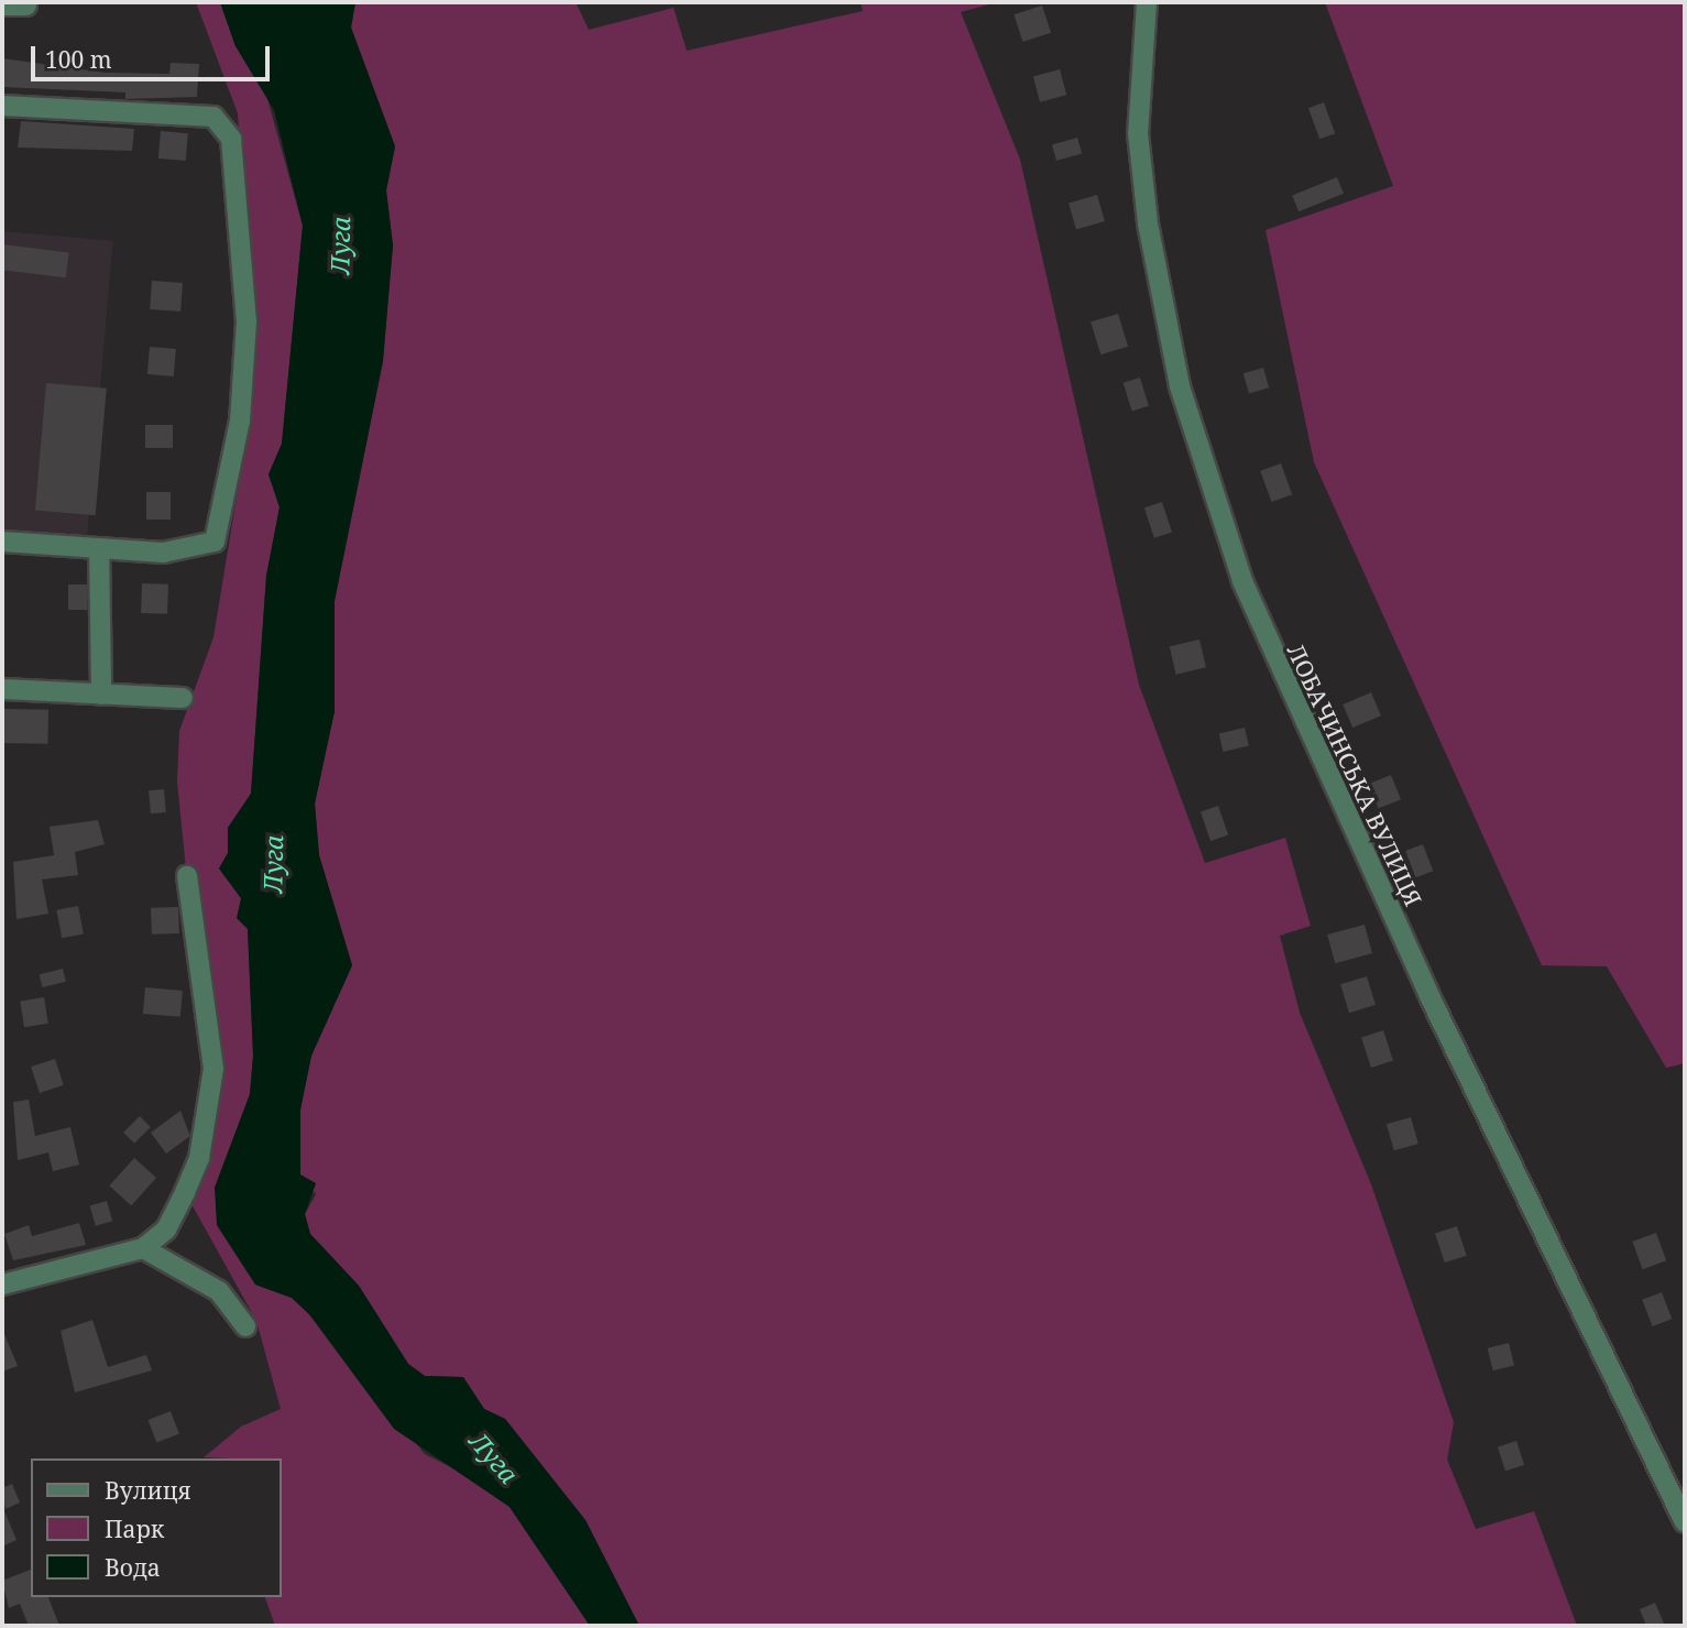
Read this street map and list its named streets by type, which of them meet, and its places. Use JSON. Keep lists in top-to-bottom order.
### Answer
{
  "streets": {
    "street": ["ЛОБАЧИНСЬКА ВУЛИЦЯ"]
  },
  "water": ["Луга"],
  "legend": ["Вулиця", "Парк", "Вода"],
  "scale_bar": "100 m"
}
